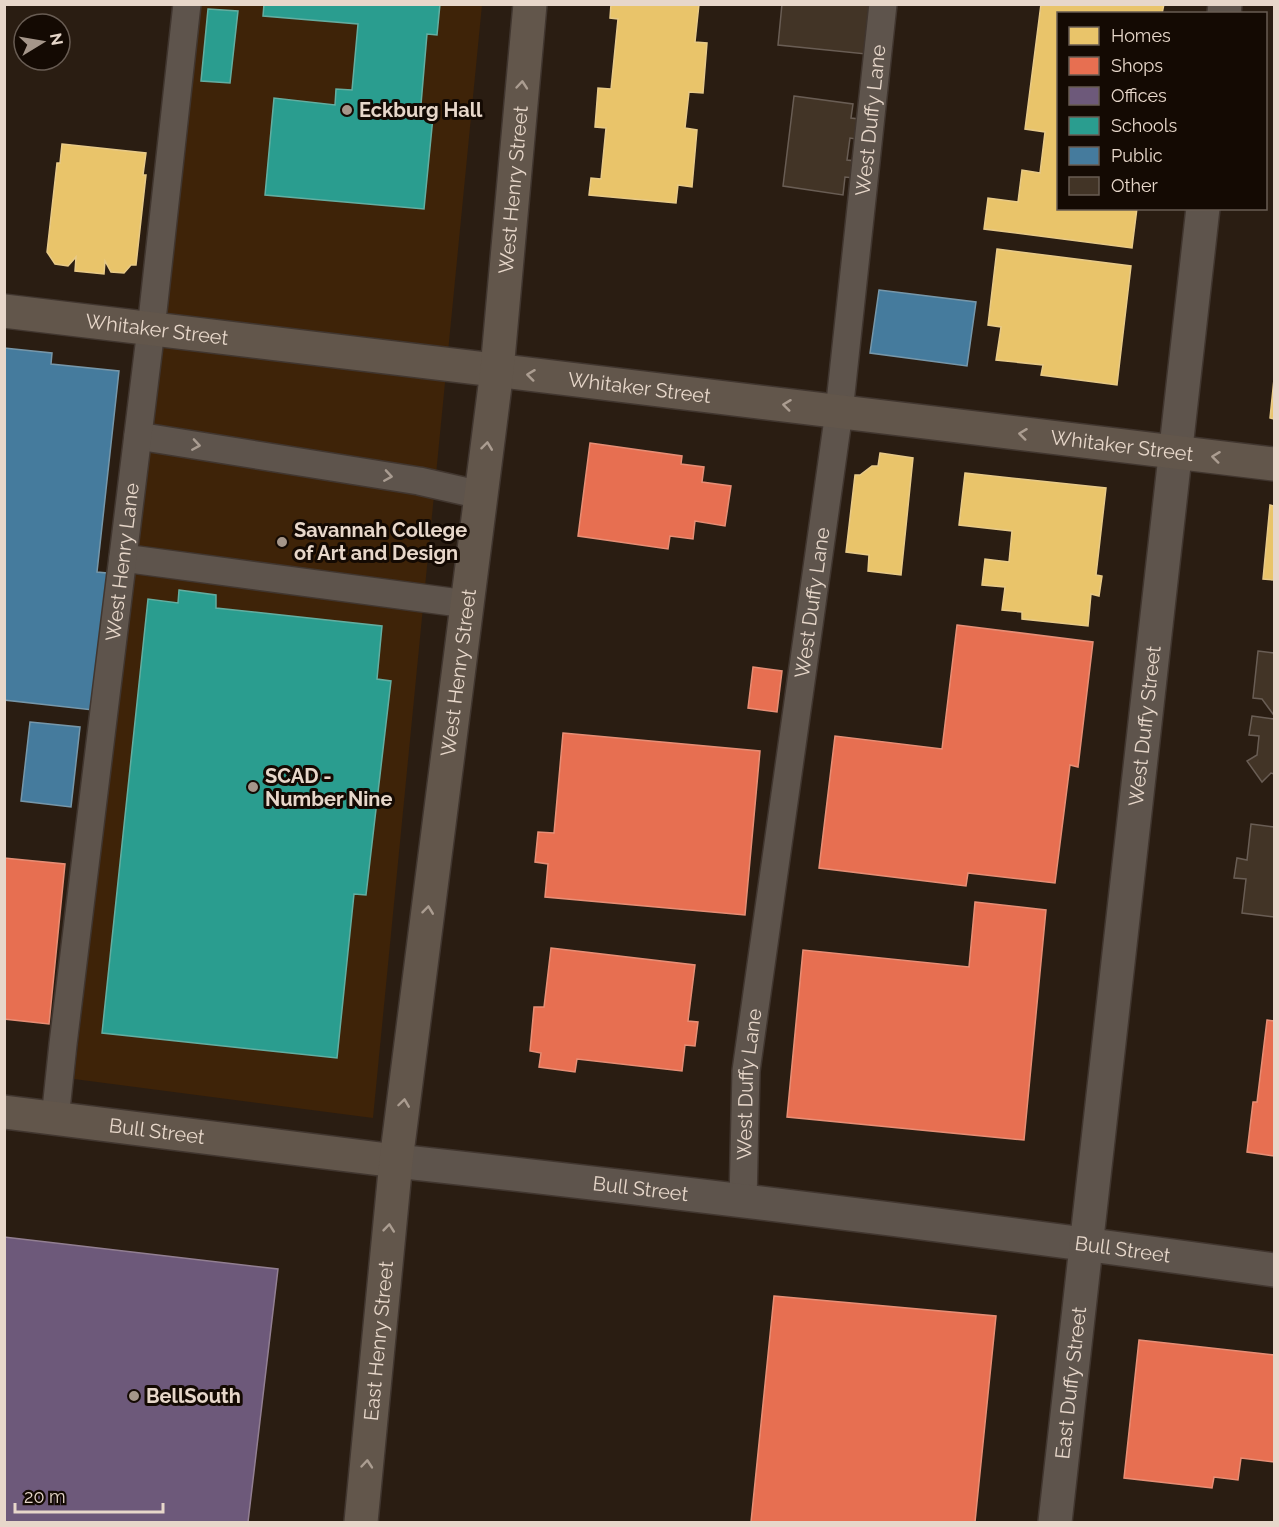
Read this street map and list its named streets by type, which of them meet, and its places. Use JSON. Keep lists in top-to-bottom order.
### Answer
{
  "streets": {
    "main road": [
      "West Henry Street",
      "Whitaker Street",
      "Bull Street",
      "East Henry Street"
    ],
    "street": ["West Duffy Street", "East Duffy Street"],
    "lane": ["West Duffy Lane", "West Henry Lane"]
  },
  "crossings": [
    ["West Duffy Lane", "Whitaker Street"],
    ["West Duffy Lane", "Bull Street"],
    ["West Henry Street", "Whitaker Street"],
    ["West Henry Street", "Bull Street"],
    ["West Henry Street", "East Henry Street"],
    ["Whitaker Street", "West Henry Lane"],
    ["Whitaker Street", "West Duffy Street"],
    ["West Henry Lane", "Bull Street"],
    ["West Duffy Street", "Bull Street"],
    ["West Duffy Street", "East Duffy Street"],
    ["Bull Street", "East Henry Street"],
    ["Bull Street", "East Duffy Street"]
  ],
  "one_way": ["West Henry Street", "Whitaker Street", "East Henry Street"],
  "places": [
    "Eckburg Hall",
    "Savannah College of Art and Design",
    "SCAD - Number Nine",
    "BellSouth"
  ],
  "legend": [
    "Homes",
    "Shops",
    "Offices",
    "Schools",
    "Public",
    "Other"
  ],
  "scale_bar": "20 m",
  "north": "right"
}
